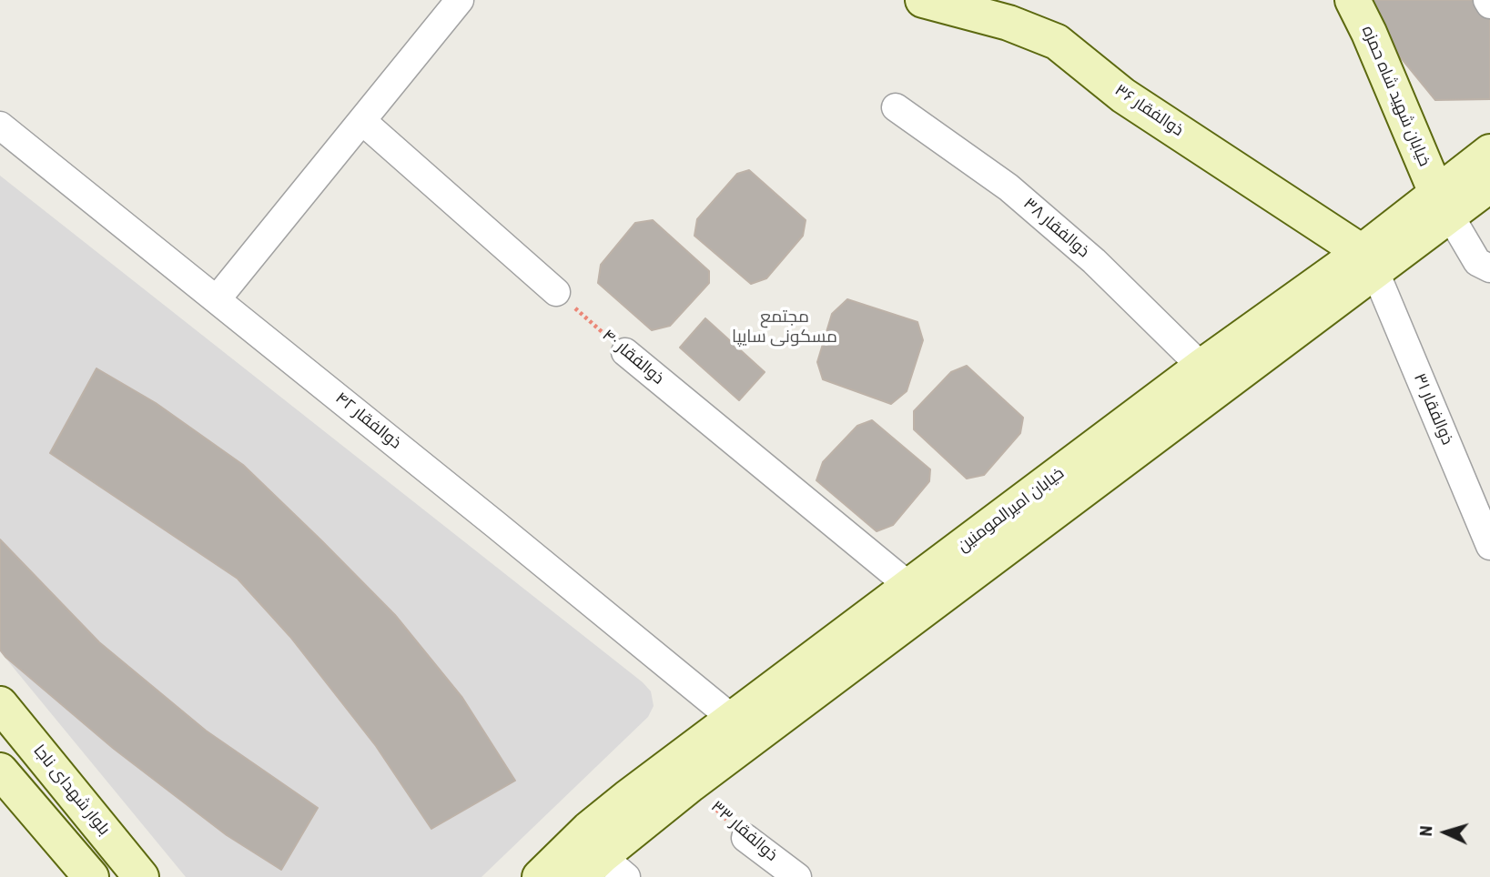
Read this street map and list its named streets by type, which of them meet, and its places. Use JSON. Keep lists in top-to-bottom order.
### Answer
{
  "streets": {
    "main road": [
      "خیابان شهید شاه حمزه",
      "ذوالفقار ۳۶",
      "خیابان امیرالمومنین",
      "بلوار شهدای ناجا"
    ],
    "street": [
      "ذوالفقار ۳۸",
      "ذوالفقار ۴۰",
      "ذوالفقار ۳۱",
      "ذوالفقار ۴۲",
      "ذوالفقار ۳۳"
    ]
  },
  "crossings": [
    ["خیابان شهید شاه حمزه", "خیابان امیرالمومنین"],
    ["ذوالفقار ۳۶", "ذوالفقار ۳۱"],
    ["ذوالفقار ۳۶", "خیابان امیرالمومنین"],
    ["ذوالفقار ۳۸", "خیابان امیرالمومنین"],
    ["ذوالفقار ۴۰", "خیابان امیرالمومنین"],
    ["ذوالفقار ۳۱", "خیابان امیرالمومنین"],
    ["ذوالفقار ۴۲", "خیابان امیرالمومنین"],
    ["خیابان امیرالمومنین", "ذوالفقار ۳۳"]
  ],
  "districts": ["مجتمع مسکونی سایپا"],
  "north": "left"
}
